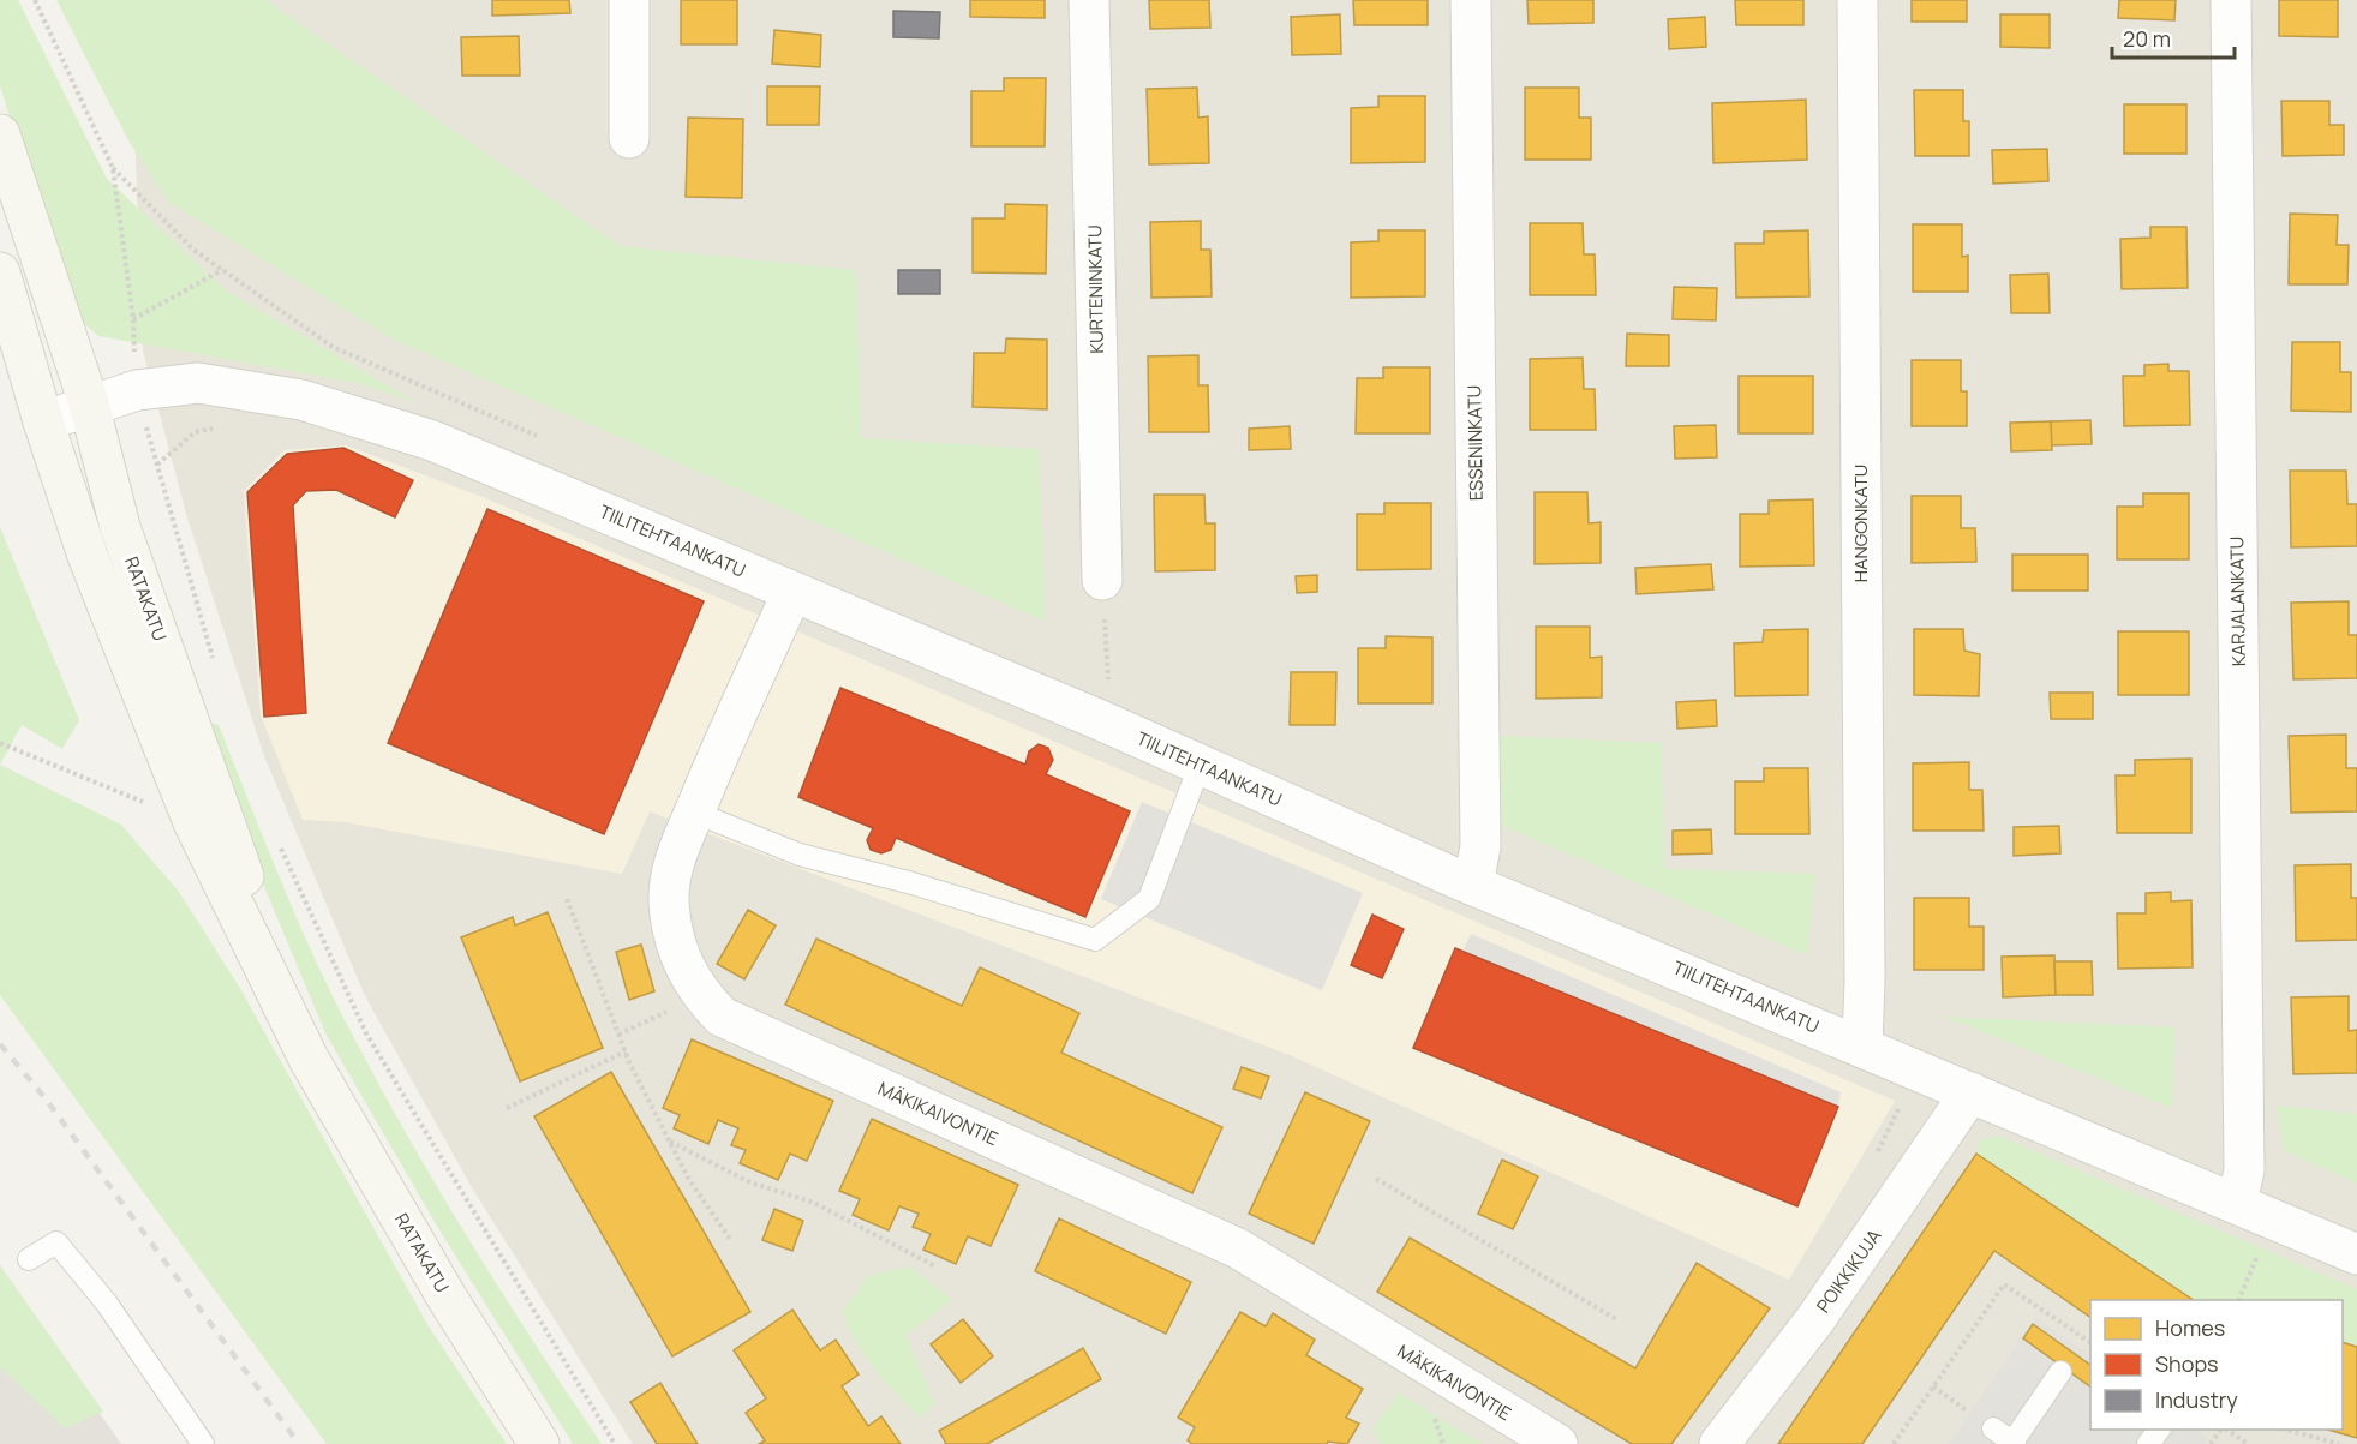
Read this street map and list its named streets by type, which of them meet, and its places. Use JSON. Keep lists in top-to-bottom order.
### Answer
{
  "streets": {
    "main road": ["RATAKATU"],
    "street": [
      "KURTENINKATU",
      "ESSENINKATU",
      "HANGONKATU",
      "TIILITEHTAANKATU",
      "KARJALANKATU",
      "MÄKIKAIVONTIE",
      "POIKKIKUJA"
    ]
  },
  "crossings": [
    ["ESSENINKATU", "TIILITEHTAANKATU"],
    ["HANGONKATU", "TIILITEHTAANKATU"],
    ["TIILITEHTAANKATU", "RATAKATU"],
    ["TIILITEHTAANKATU", "KARJALANKATU"],
    ["TIILITEHTAANKATU", "MÄKIKAIVONTIE"],
    ["TIILITEHTAANKATU", "POIKKIKUJA"]
  ],
  "legend": ["Homes", "Shops", "Industry"],
  "scale_bar": "20 m"
}
